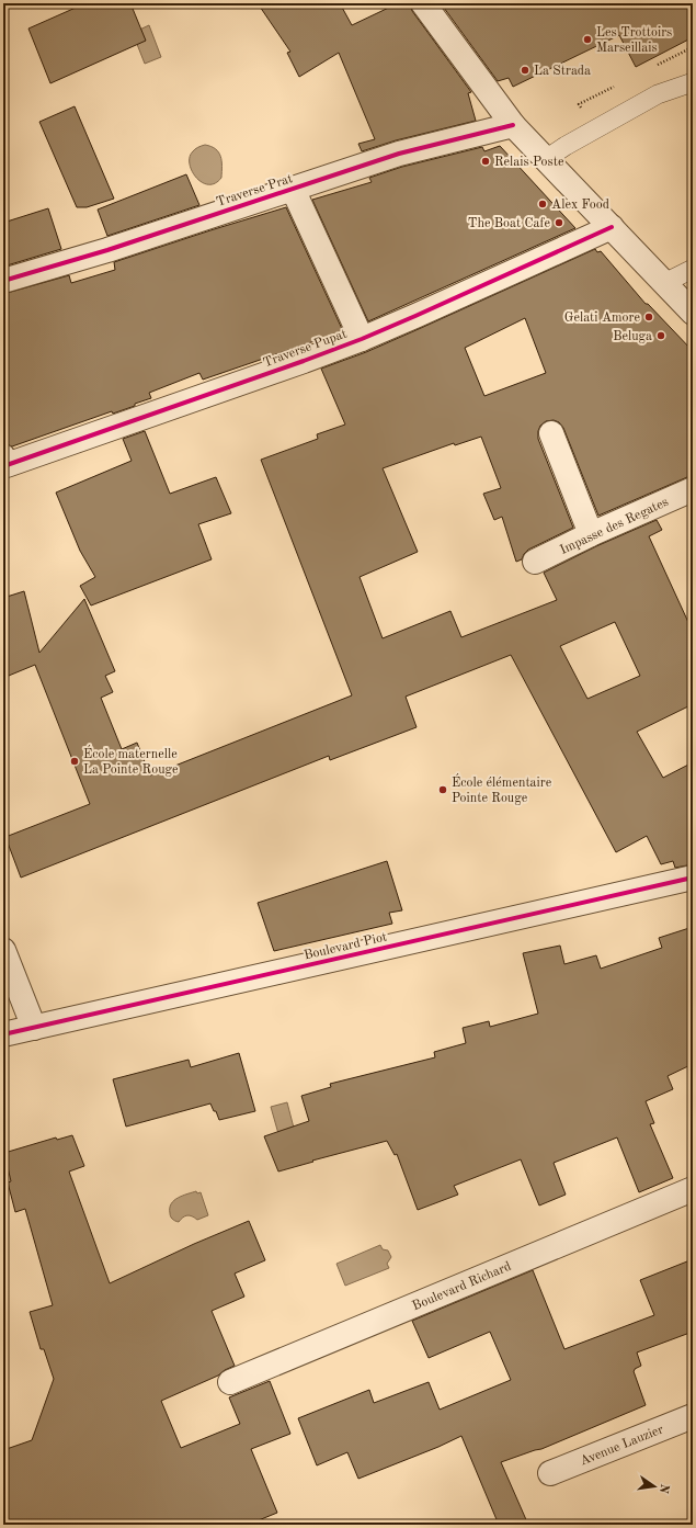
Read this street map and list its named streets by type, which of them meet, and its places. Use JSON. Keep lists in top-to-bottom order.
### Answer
{
  "streets": {
    "street": [
      "Traverse Prat",
      "Traverse Pupat",
      "Impasse des Regates",
      "Boulevard Piot",
      "Boulevard Richard",
      "Avenue Lauzier"
    ]
  },
  "places": [
    "Les Trottoirs Marseillais",
    "La Strada",
    "Relais Poste",
    "Alex Food",
    "The Boat Cafe",
    "Gelati Amore",
    "Beluga",
    "École maternelle La Pointe Rouge",
    "École élémentaire Pointe Rouge"
  ],
  "north": "right"
}
